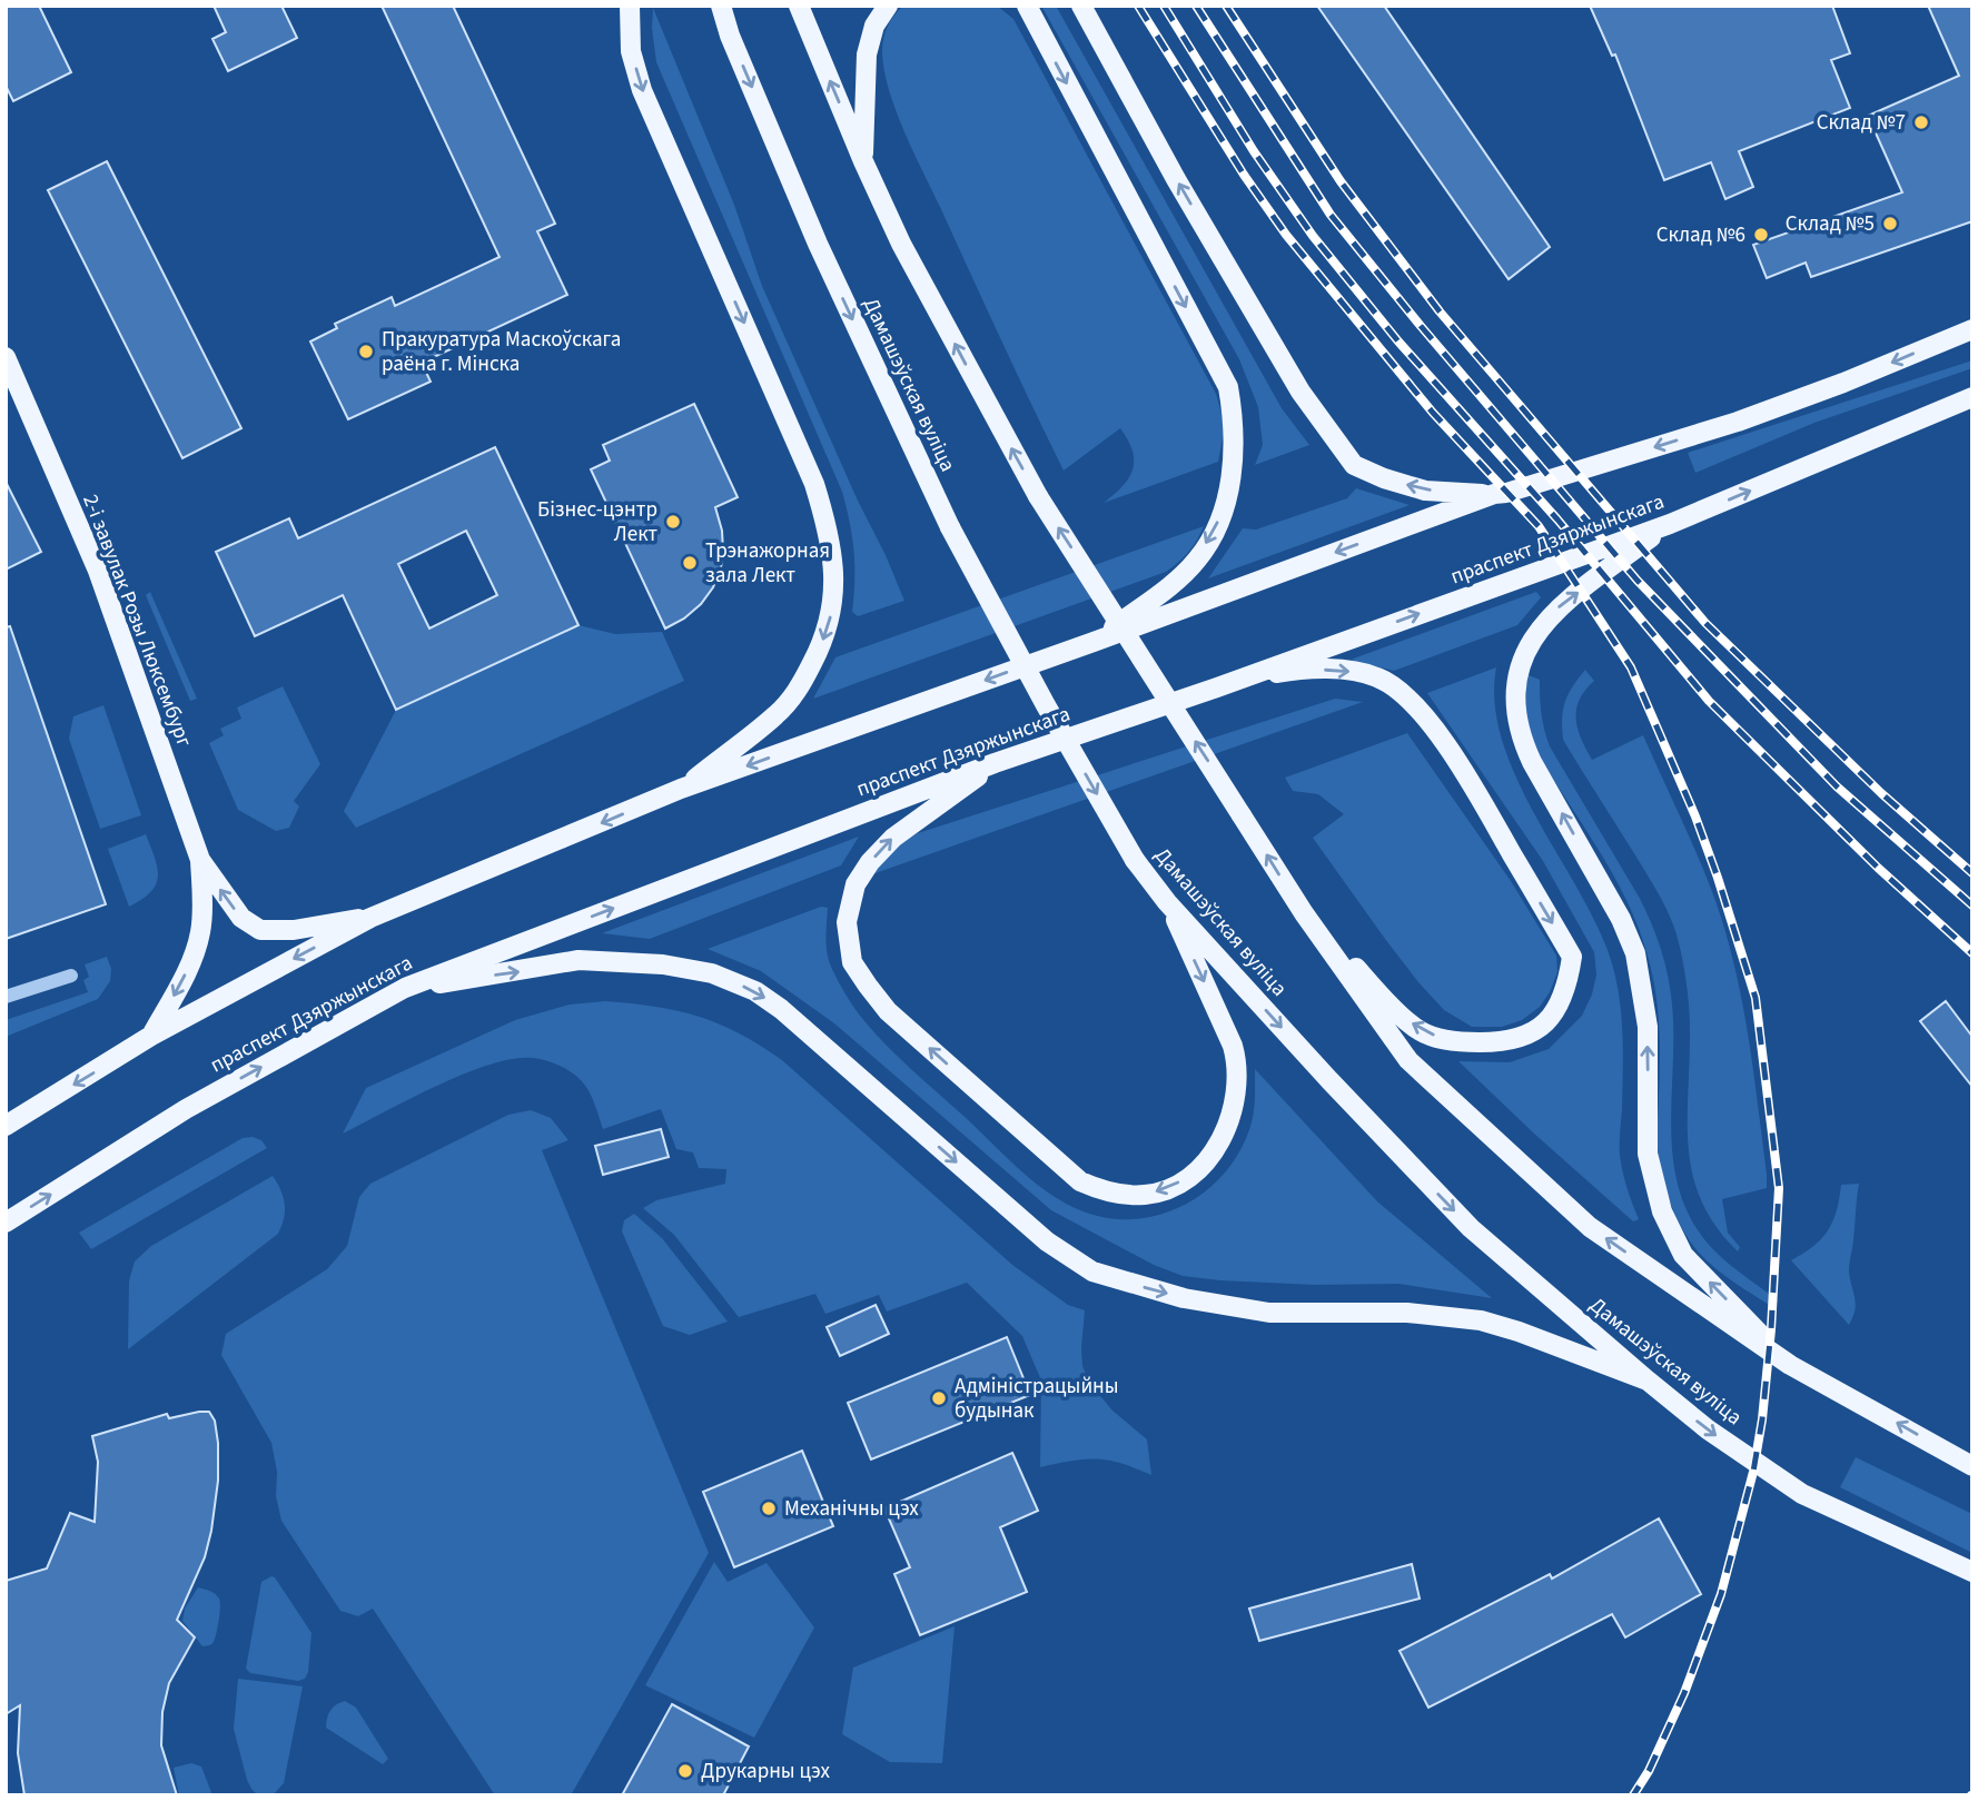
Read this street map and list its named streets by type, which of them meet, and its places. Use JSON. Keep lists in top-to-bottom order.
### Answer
{
  "streets": {
    "main road": ["Дамашэўская вуліца", "праспект Дзяржынскага", "2-і завулак Розы Люксембург"]
  },
  "places": [
    "Склад №7",
    "Склад №5",
    "Склад №6",
    "Пракуратура Маскоўскага раёна г. Мінска",
    "Бізнес-цэнтр Лект",
    "Трэнажорная зала Лект",
    "Адміністрацыйны будынак",
    "Механічны цэх",
    "Друкарны цэх"
  ]
}
